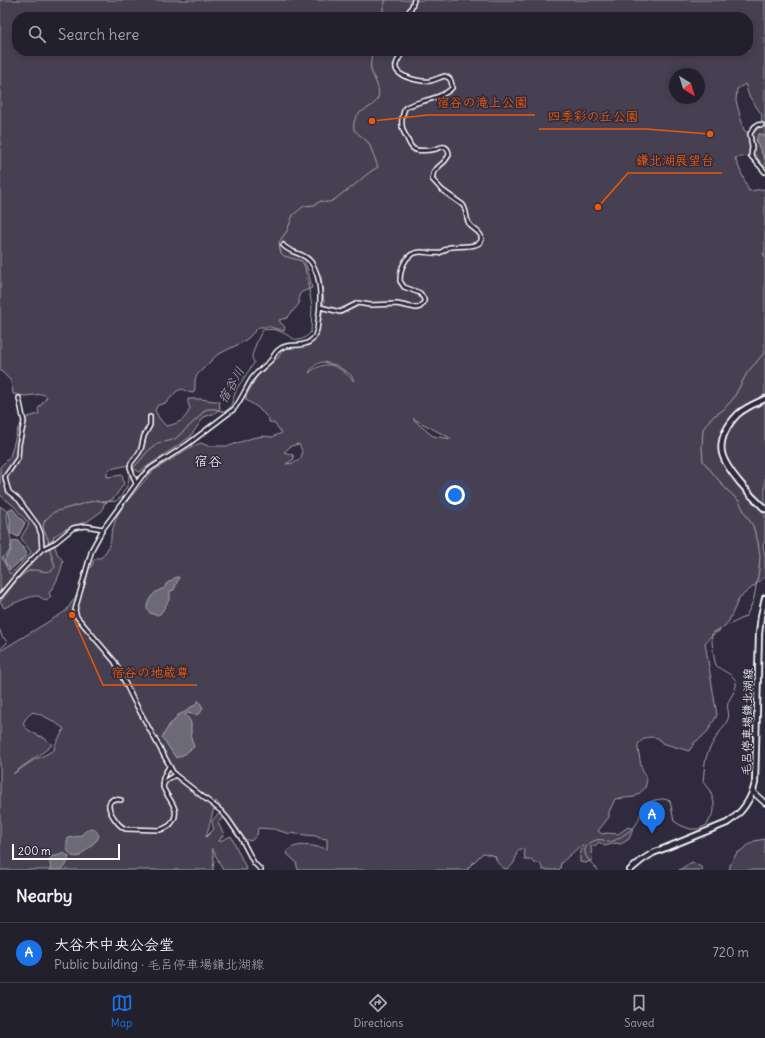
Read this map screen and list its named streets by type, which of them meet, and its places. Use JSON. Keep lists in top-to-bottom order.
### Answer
{
  "streets": {
    "main road": ["毛呂停車場鎌北湖線"]
  },
  "districts": ["宿谷"],
  "water": ["宿谷川"],
  "places": [
    "宿谷の滝上公園",
    "四季彩の丘公園",
    "鎌北湖展望台",
    "宿谷の地蔵尊"
  ],
  "scale_bar": "200 m",
  "north": "bottom right",
  "page": {
    "search": "Search here",
    "pins": "A",
    "scale": "200 m",
    "heading": "Nearby",
    "list": [
      {
        "mark": "A",
        "name": "大谷木中央公会堂",
        "note": "Public building · 毛呂停車場鎌北湖線",
        "value": "720 m"
      }
    ],
    "nav": ["Map", "Directions", "Saved"]
  }
}
